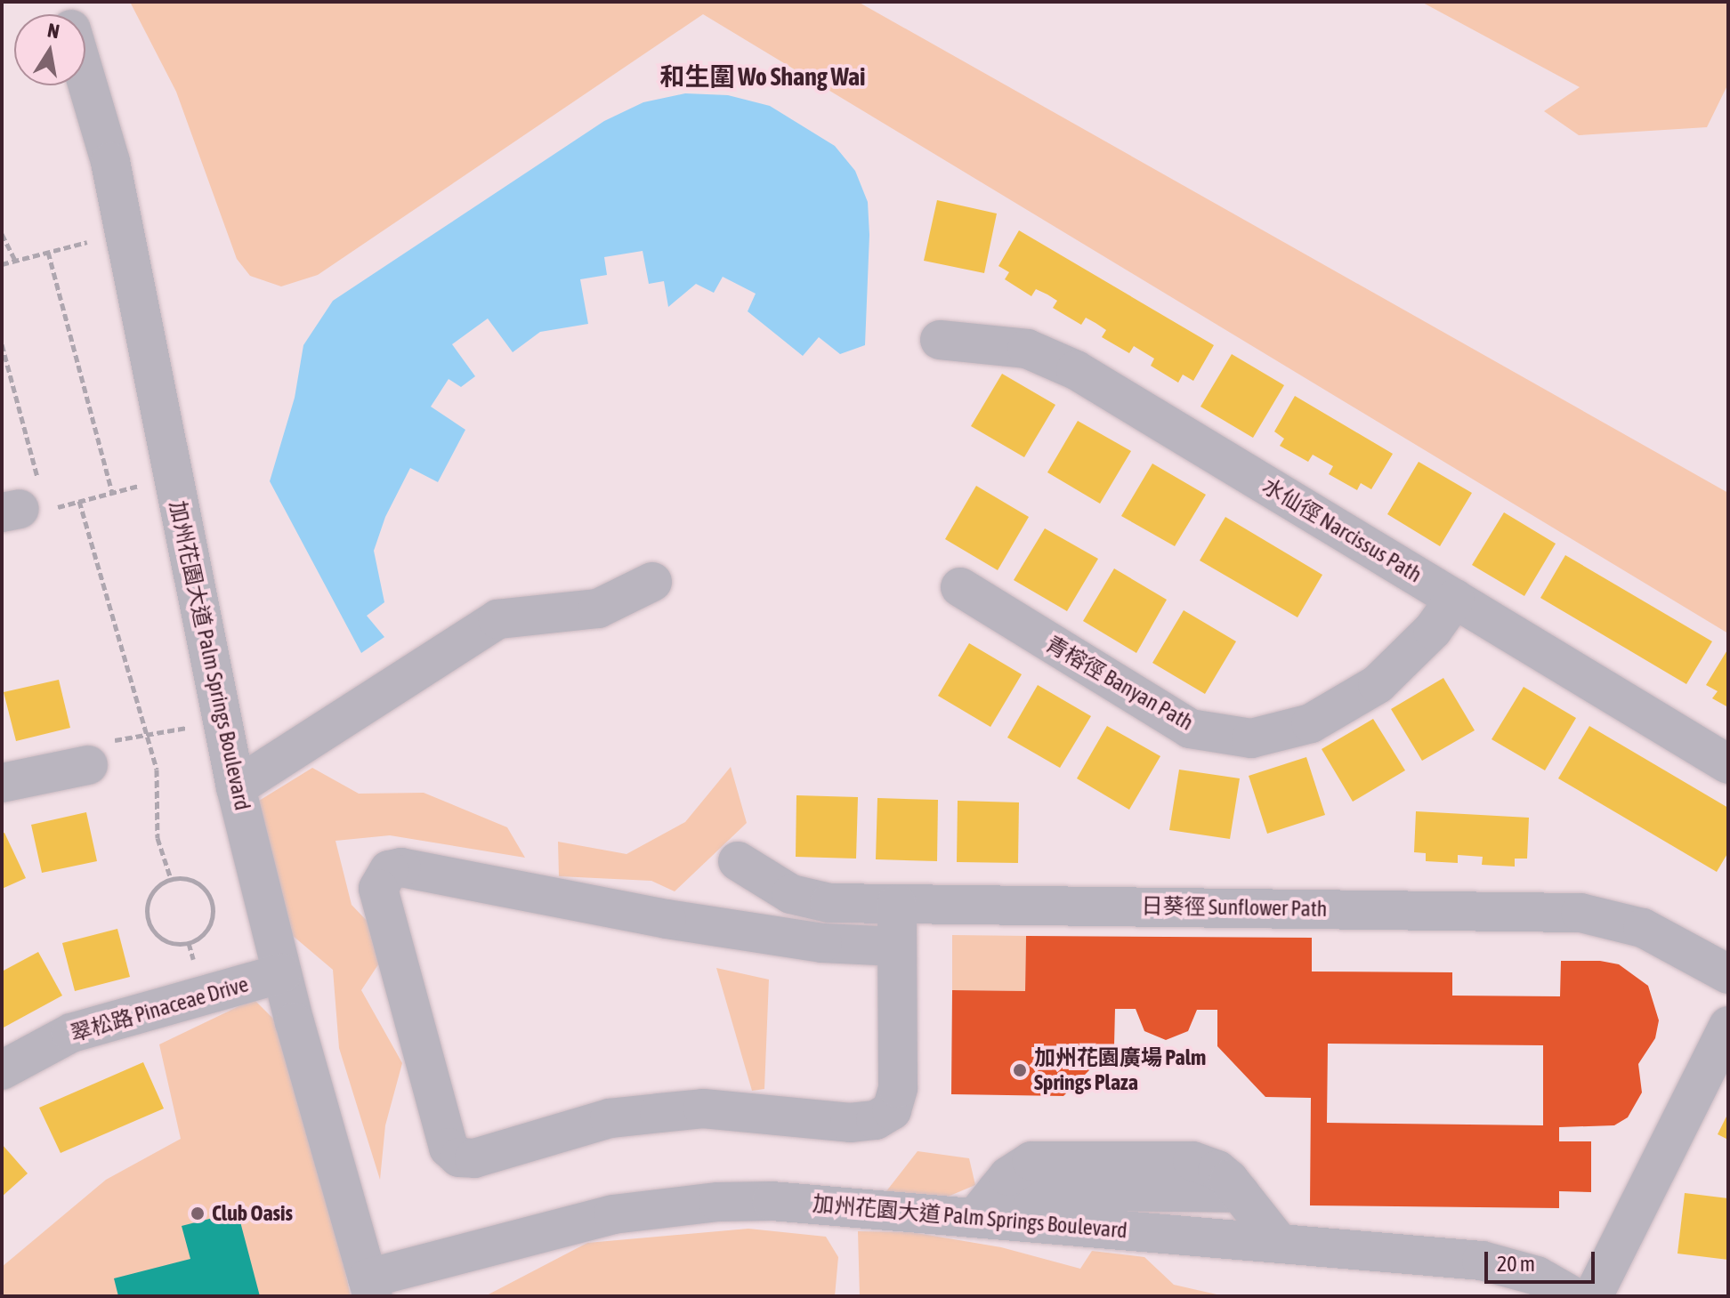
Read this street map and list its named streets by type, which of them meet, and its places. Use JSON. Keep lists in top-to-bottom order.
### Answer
{
  "streets": {
    "street": [
      "水仙徑 Narcissus Path",
      "加州花園大道 Palm Springs Boulevard",
      "青榕徑 Banyan Path",
      "日葵徑 Sunflower Path",
      "翠松路 Pinaceae Drive"
    ]
  },
  "crossings": [
    ["水仙徑 Narcissus Path", "青榕徑 Banyan Path"],
    ["加州花園大道 Palm Springs Boulevard", "翠松路 Pinaceae Drive"]
  ],
  "districts": ["和生圍 Wo Shang Wai"],
  "places": ["加州花園廣場 Palm Springs Plaza", "Club Oasis"],
  "scale_bar": "20 m",
  "north": "top"
}
